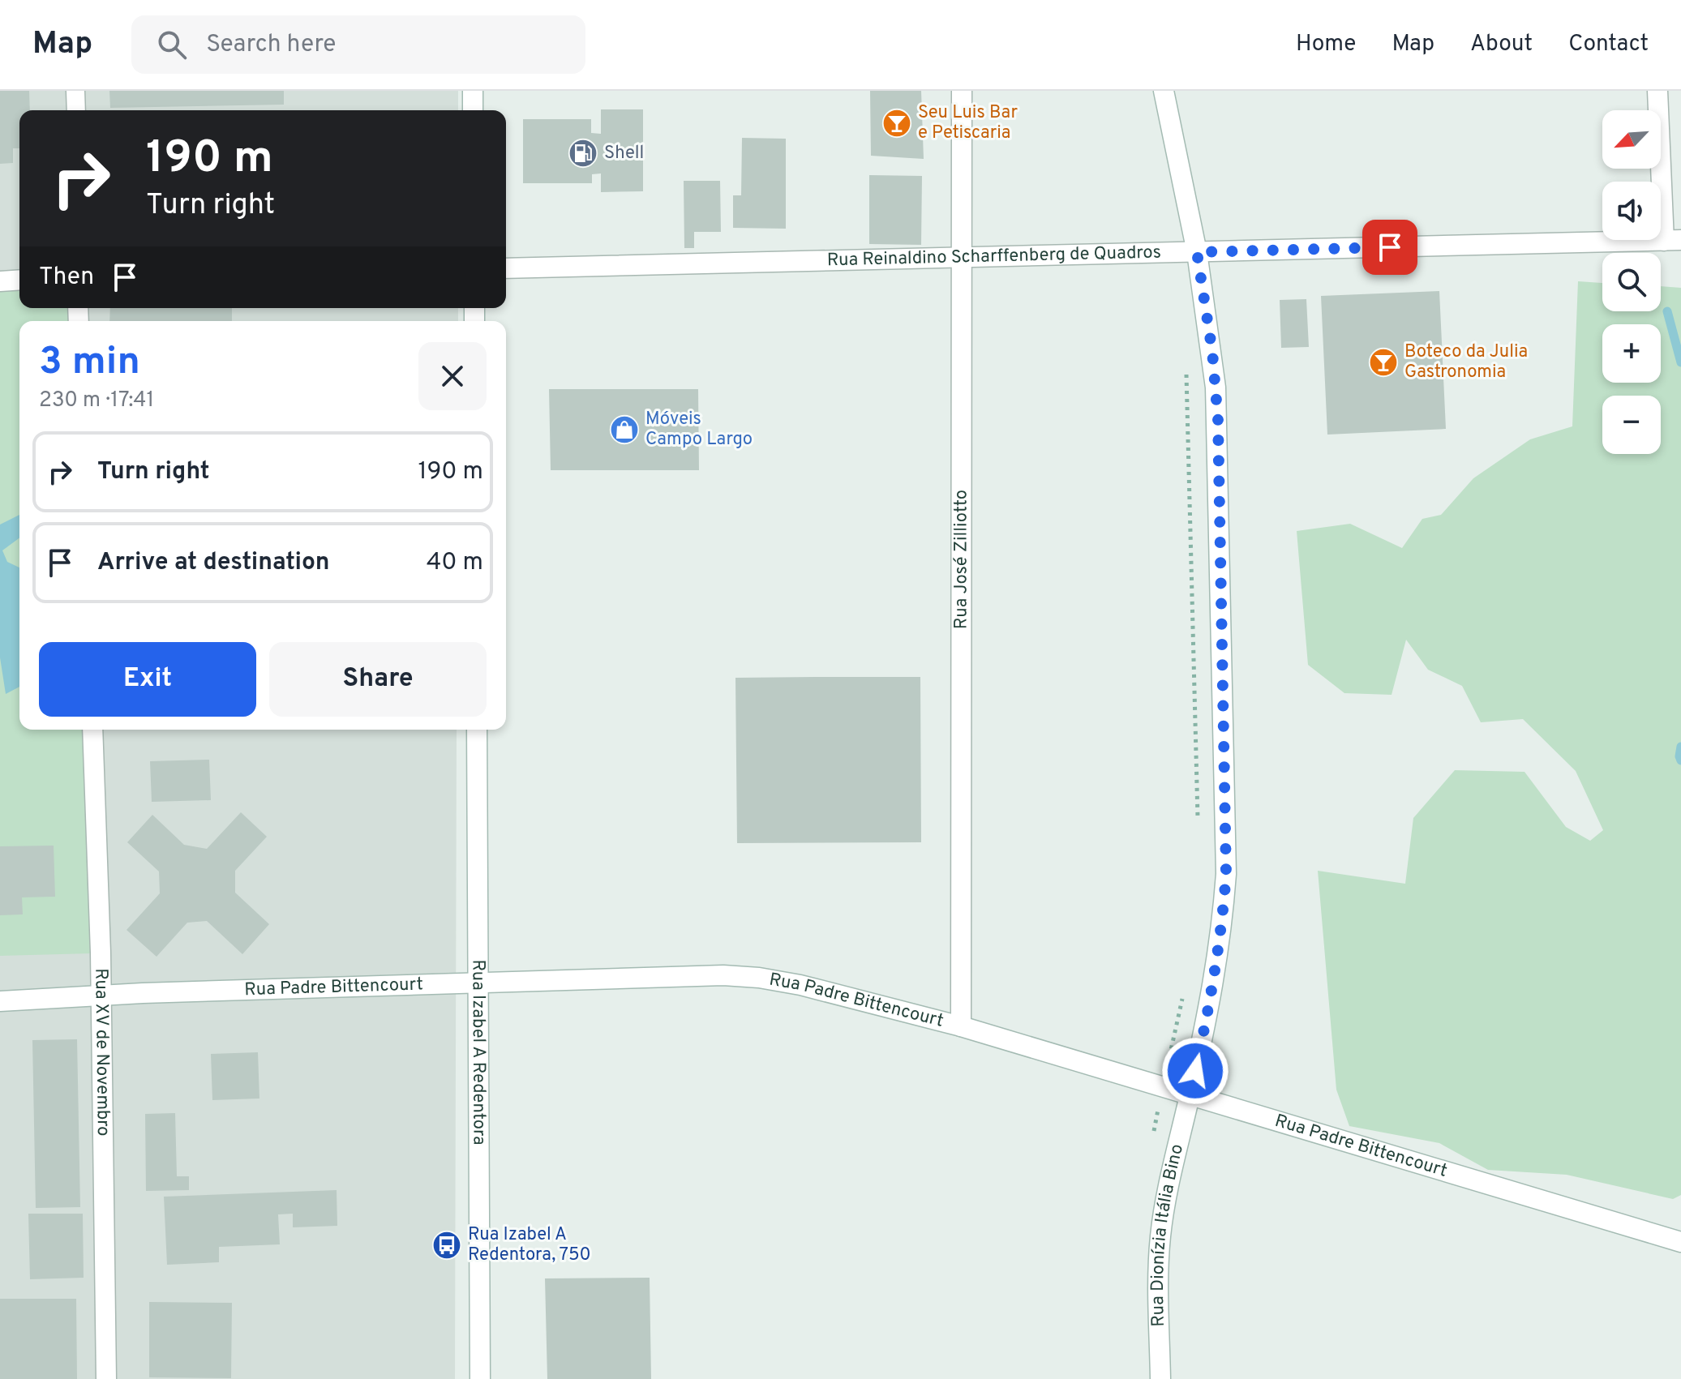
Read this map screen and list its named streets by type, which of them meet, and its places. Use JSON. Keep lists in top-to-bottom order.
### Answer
{
  "streets": {
    "main road": [
      "Rua Reinaldino Scharffenberg de Quadros",
      "Rua José Zilliotto",
      "Rua Padre Bittencourt",
      "Rua XV de Novembro",
      "Rua Izabel A Redentora",
      "Rua Dionízia Itália Bino"
    ]
  },
  "crossings": [
    ["Rua Reinaldino Scharffenberg de Quadros", "Rua José Zilliotto"],
    ["Rua Reinaldino Scharffenberg de Quadros", "Rua Dionízia Itália Bino"],
    ["Rua José Zilliotto", "Rua Padre Bittencourt"],
    ["Rua Padre Bittencourt", "Rua XV de Novembro"],
    ["Rua Padre Bittencourt", "Rua Izabel A Redentora"],
    ["Rua Padre Bittencourt", "Rua Dionízia Itália Bino"]
  ],
  "places": {
    "bar": ["Seu Luis Bar e Petiscaria", "Boteco da Julia Gastronomia"],
    "fuel station": ["Shell"],
    "shop": ["Móveis Campo Largo"],
    "bus stop": ["Rua Izabel A Redentora, 750"]
  },
  "north": "bottom left",
  "page": {
    "header": "Map",
    "search": "Search here",
    "nav": [
      "Home",
      "Map",
      "About",
      "Contact"
    ],
    "map_buttons": ["+", "−"],
    "turn": ["190 m", "Turn right"],
    "then": "Then",
    "heading": ["3 min", "230 m · 17:41"],
    "list": [
      {
        "name": "Turn right",
        "value": "190 m"
      },
      {
        "name": "Arrive at destination",
        "value": "40 m"
      }
    ],
    "buttons": ["Exit", "Share"]
  }
}
